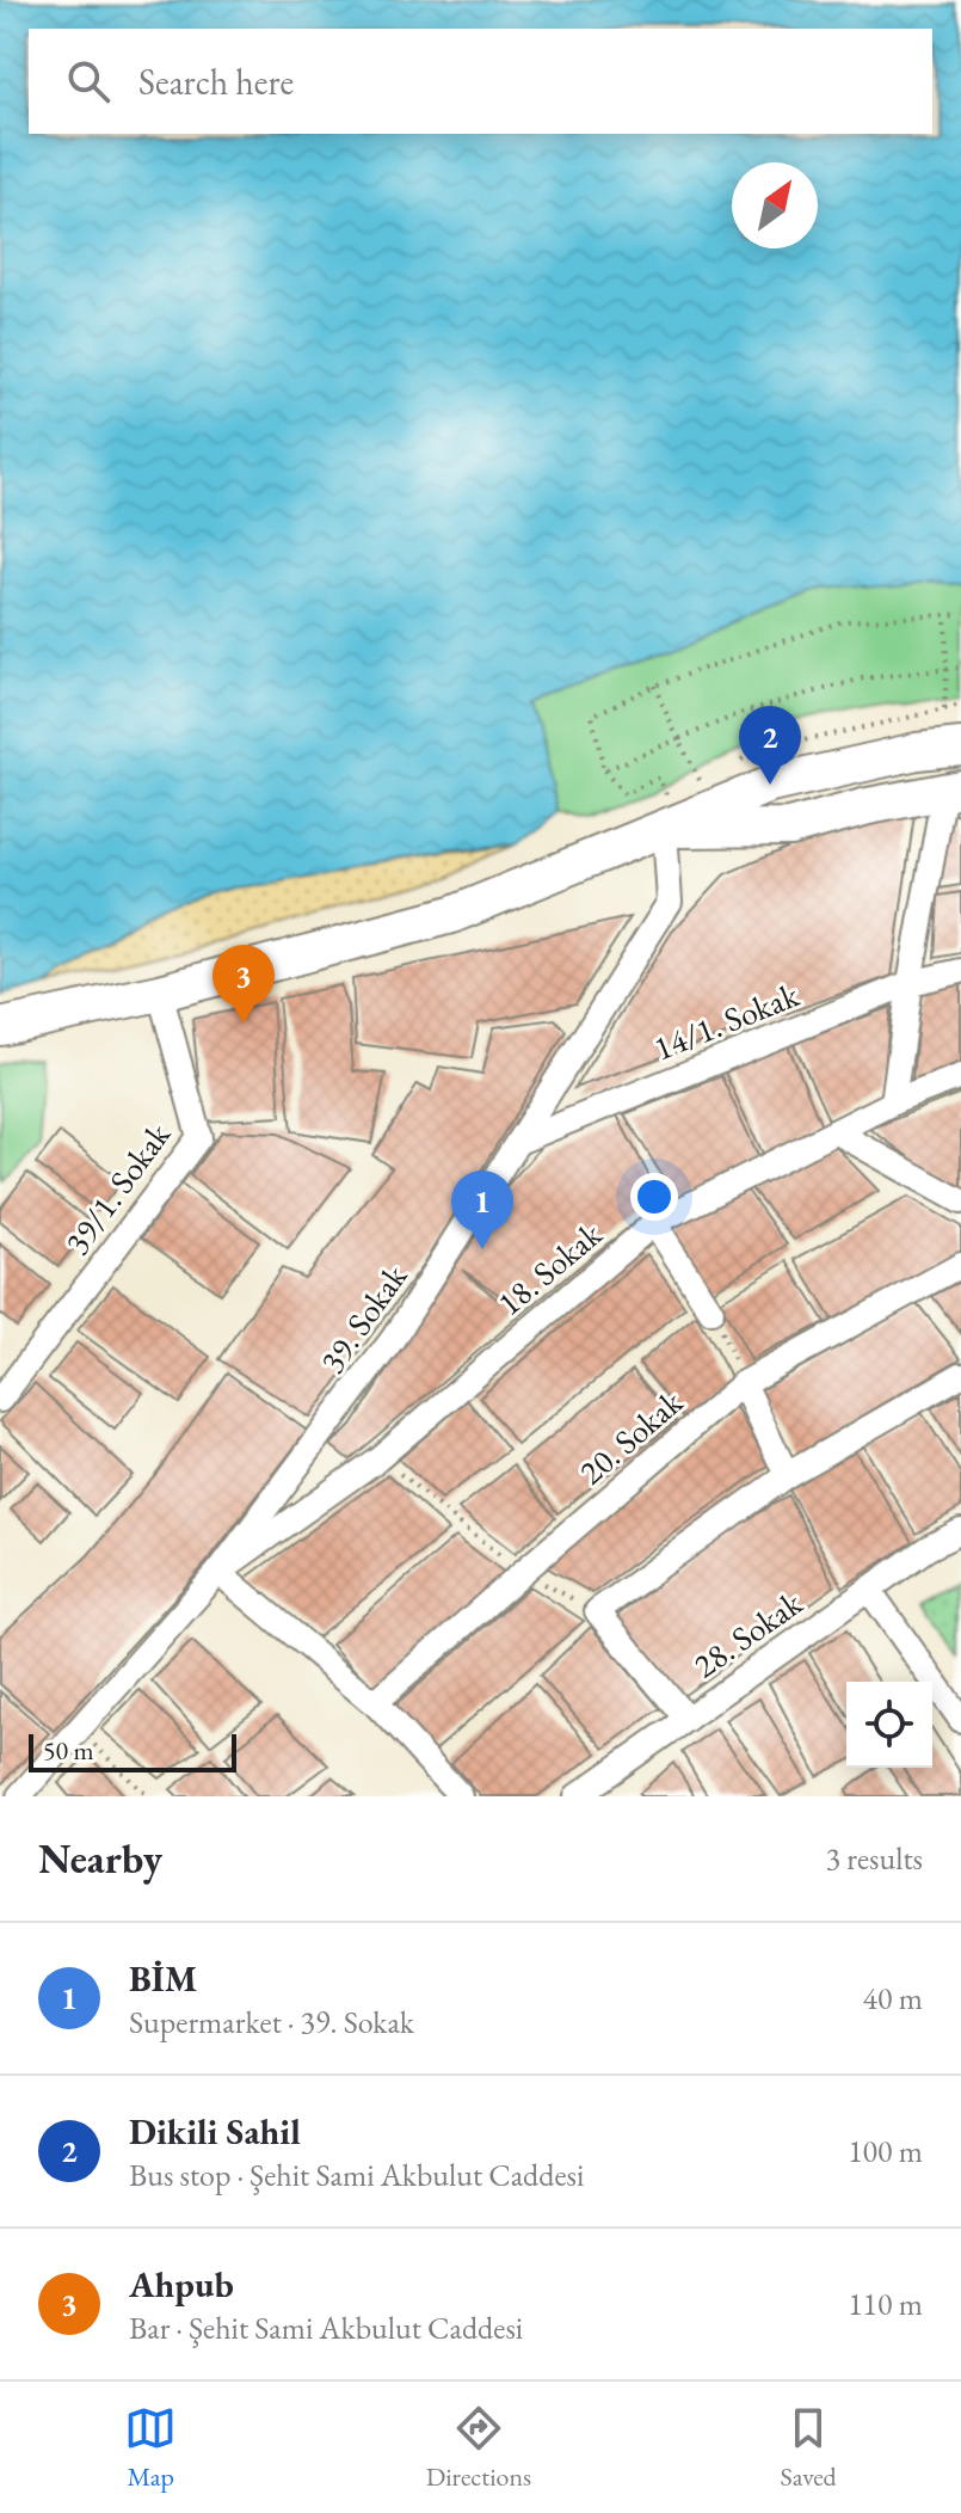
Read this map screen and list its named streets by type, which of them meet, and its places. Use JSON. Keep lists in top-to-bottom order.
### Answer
{
  "streets": {
    "street": [
      "14/1. Sokak",
      "39/1. Sokak",
      "18. Sokak",
      "39. Sokak",
      "20. Sokak",
      "28. Sokak"
    ]
  },
  "crossings": [
    ["14/1. Sokak", "39. Sokak"],
    ["18. Sokak", "39. Sokak"]
  ],
  "scale_bar": "50 m",
  "north": "top right",
  "page": {
    "search": "Search here",
    "pins": ["2", "3", "1"],
    "scale": "50 m",
    "heading": ["Nearby", "3 results"],
    "list": [
      {
        "mark": "1",
        "name": "BİM",
        "note": "Supermarket · 39. Sokak",
        "value": "40 m"
      },
      {
        "mark": "2",
        "name": "Dikili Sahil",
        "note": "Bus stop · Şehit Sami Akbulut Caddesi",
        "value": "100 m"
      },
      {
        "mark": "3",
        "name": "Ahpub",
        "note": "Bar · Şehit Sami Akbulut Caddesi",
        "value": "110 m"
      }
    ],
    "nav": ["Map", "Directions", "Saved"]
  }
}
